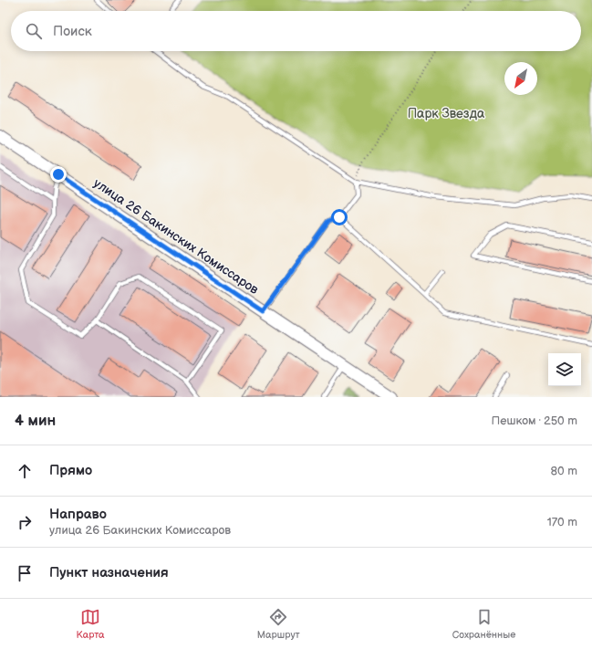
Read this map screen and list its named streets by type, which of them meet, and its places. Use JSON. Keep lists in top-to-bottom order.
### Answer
{
  "streets": {
    "main road": ["улица 26 Бакинских Комиссаров"]
  },
  "parks": ["Парк Звезда"],
  "north": "bottom left",
  "page": {
    "search": "Поиск",
    "heading": ["4 мин", "Пешком · 250 m"],
    "list": [
      ["Прямо", "80 m"],
      ["Направо", "улица 26 Бакинских Комиссаров", "170 m"],
      "Пункт назначения"
    ],
    "nav": ["Карта", "Маршрут", "Сохранённые"]
  }
}
